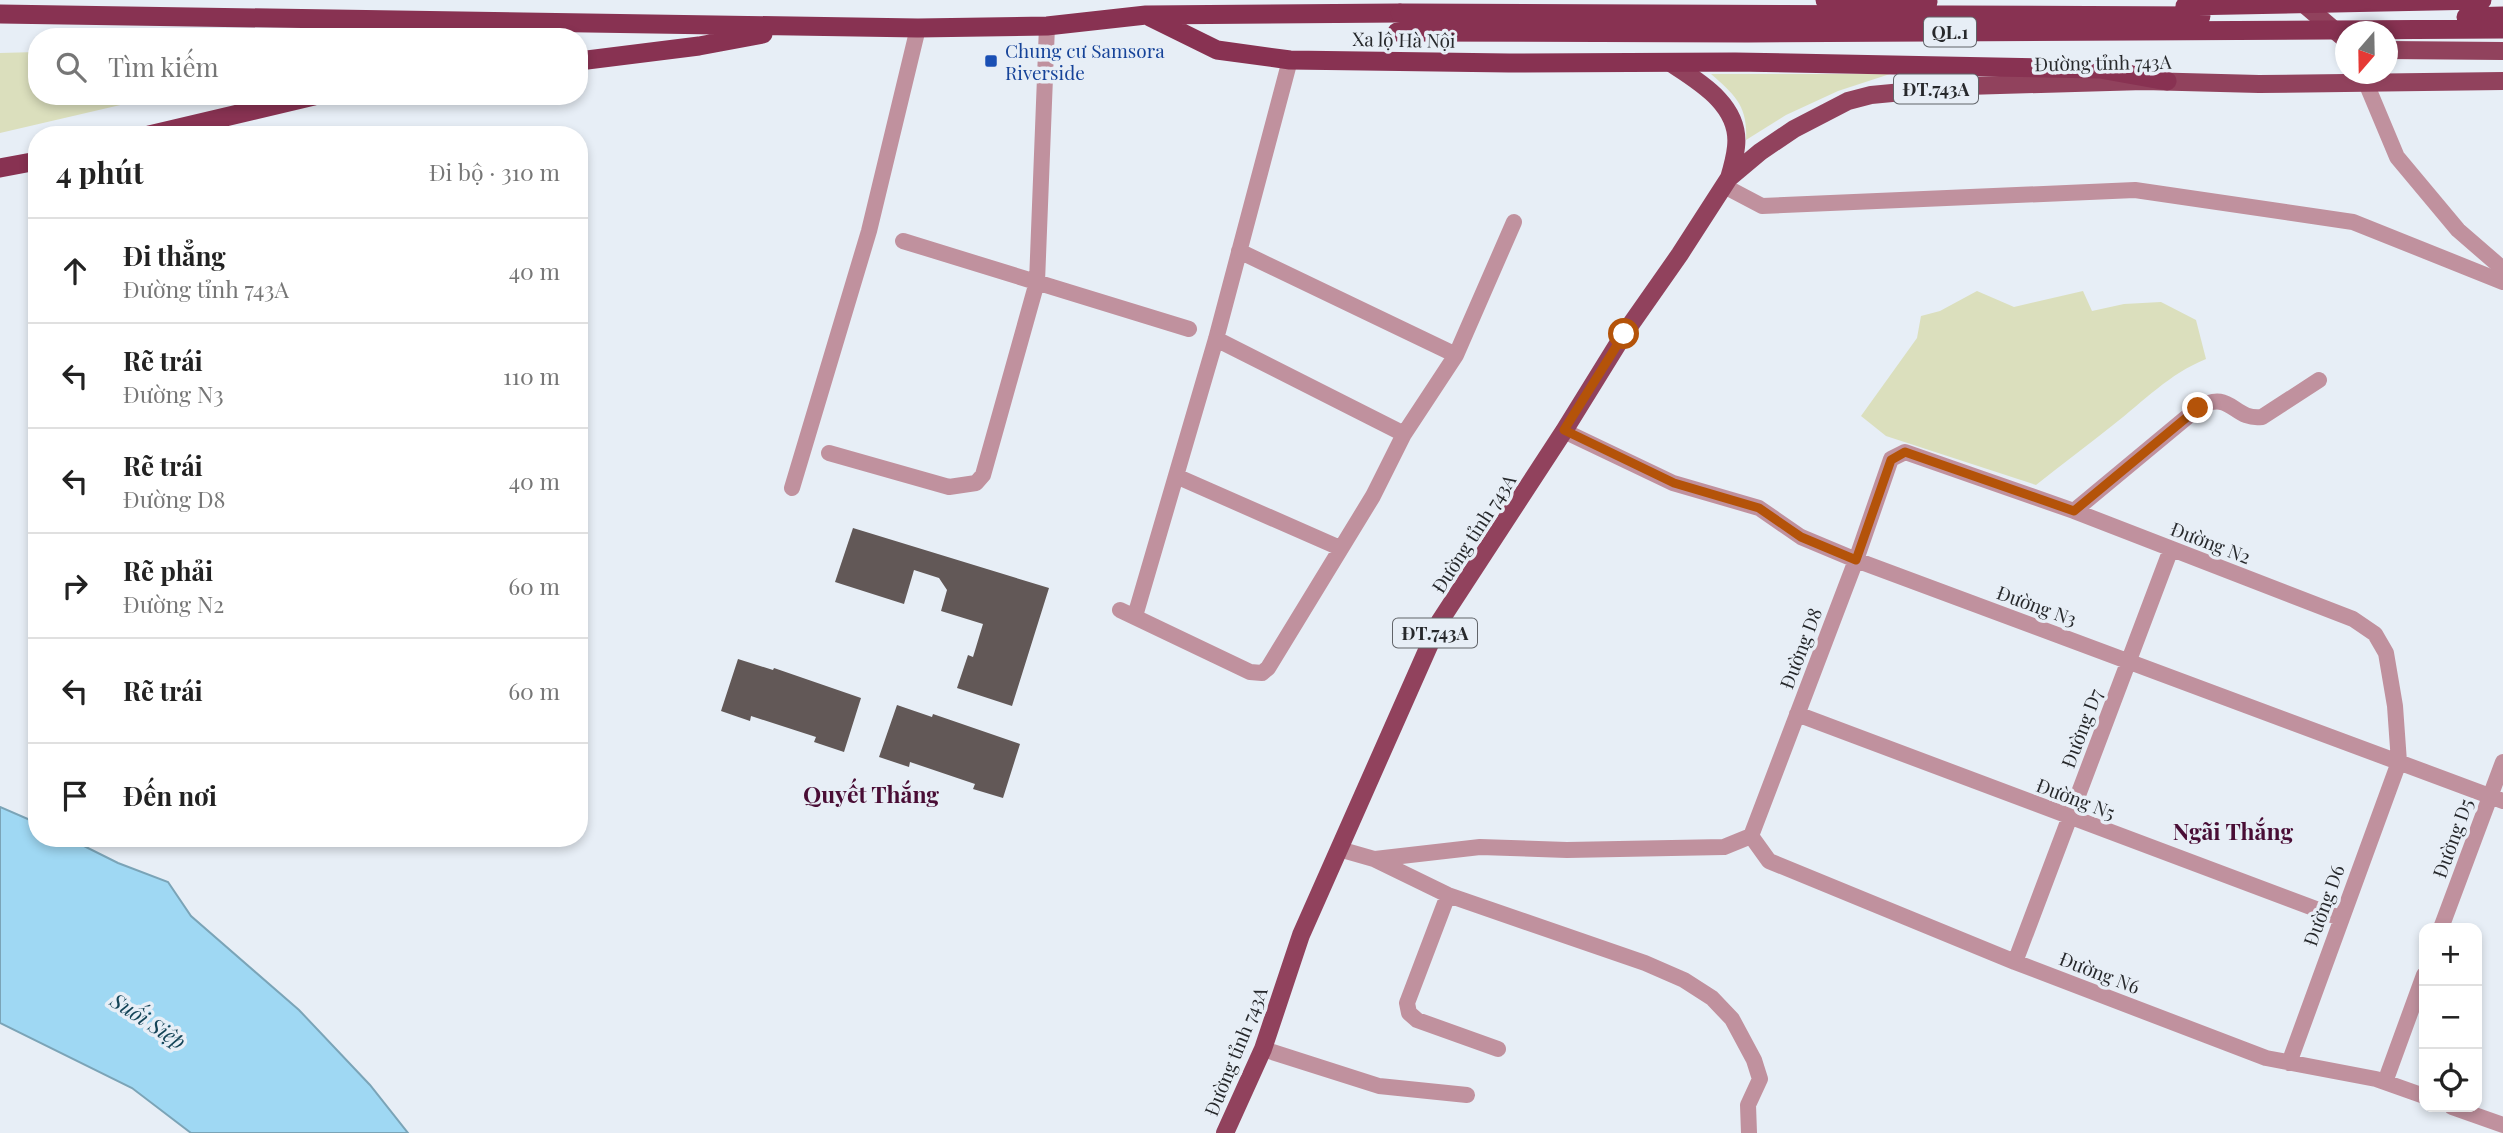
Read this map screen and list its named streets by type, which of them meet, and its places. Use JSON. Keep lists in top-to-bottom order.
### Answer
{
  "streets": {
    "highway": ["QL.1", "Xa lộ Hà Nội"],
    "main road": ["Đường tỉnh 743A", "ĐT.743A"],
    "street": [
      "Đường N2",
      "Đường N3",
      "Đường D8",
      "Đường D7",
      "Đường N5",
      "Đường D5",
      "Đường D6",
      "Đường N6"
    ]
  },
  "crossings": [
    ["QL.1", "Xa lộ Hà Nội"],
    ["QL.1", "Đường tỉnh 743A"],
    ["Xa lộ Hà Nội", "Đường tỉnh 743A"],
    ["Đường tỉnh 743A", "Đường N3"],
    ["Đường N2", "Đường N3"],
    ["Đường N2", "Đường D8"],
    ["Đường N2", "Đường D7"],
    ["Đường N2", "Đường D6"],
    ["Đường N3", "Đường D8"],
    ["Đường N3", "Đường D7"],
    ["Đường N3", "Đường D5"],
    ["Đường N3", "Đường D6"],
    ["Đường D8", "Đường N5"],
    ["Đường D8", "Đường N6"],
    ["Đường D7", "Đường N5"],
    ["Đường D7", "Đường N6"],
    ["Đường N5", "Đường D6"],
    ["Đường D6", "Đường N6"]
  ],
  "districts": ["Quyết Thắng", "Ngãi Thắng"],
  "water": ["Suối Siệp"],
  "places": {
    "transit": ["Chung cư Samsora Riverside"]
  },
  "north": "bottom",
  "page": {
    "search": "Tìm kiếm",
    "heading": ["4 phút", "Đi bộ · 310 m"],
    "list": [
      ["Đi thẳng", "Đường tỉnh 743A", "40 m"],
      ["Rẽ trái", "Đường N3", "110 m"],
      ["Rẽ trái", "Đường D8", "40 m"],
      ["Rẽ phải", "Đường N2", "60 m"],
      ["Rẽ trái", "60 m"],
      "Đến nơi"
    ],
    "map_buttons": ["+", "−"]
  }
}
